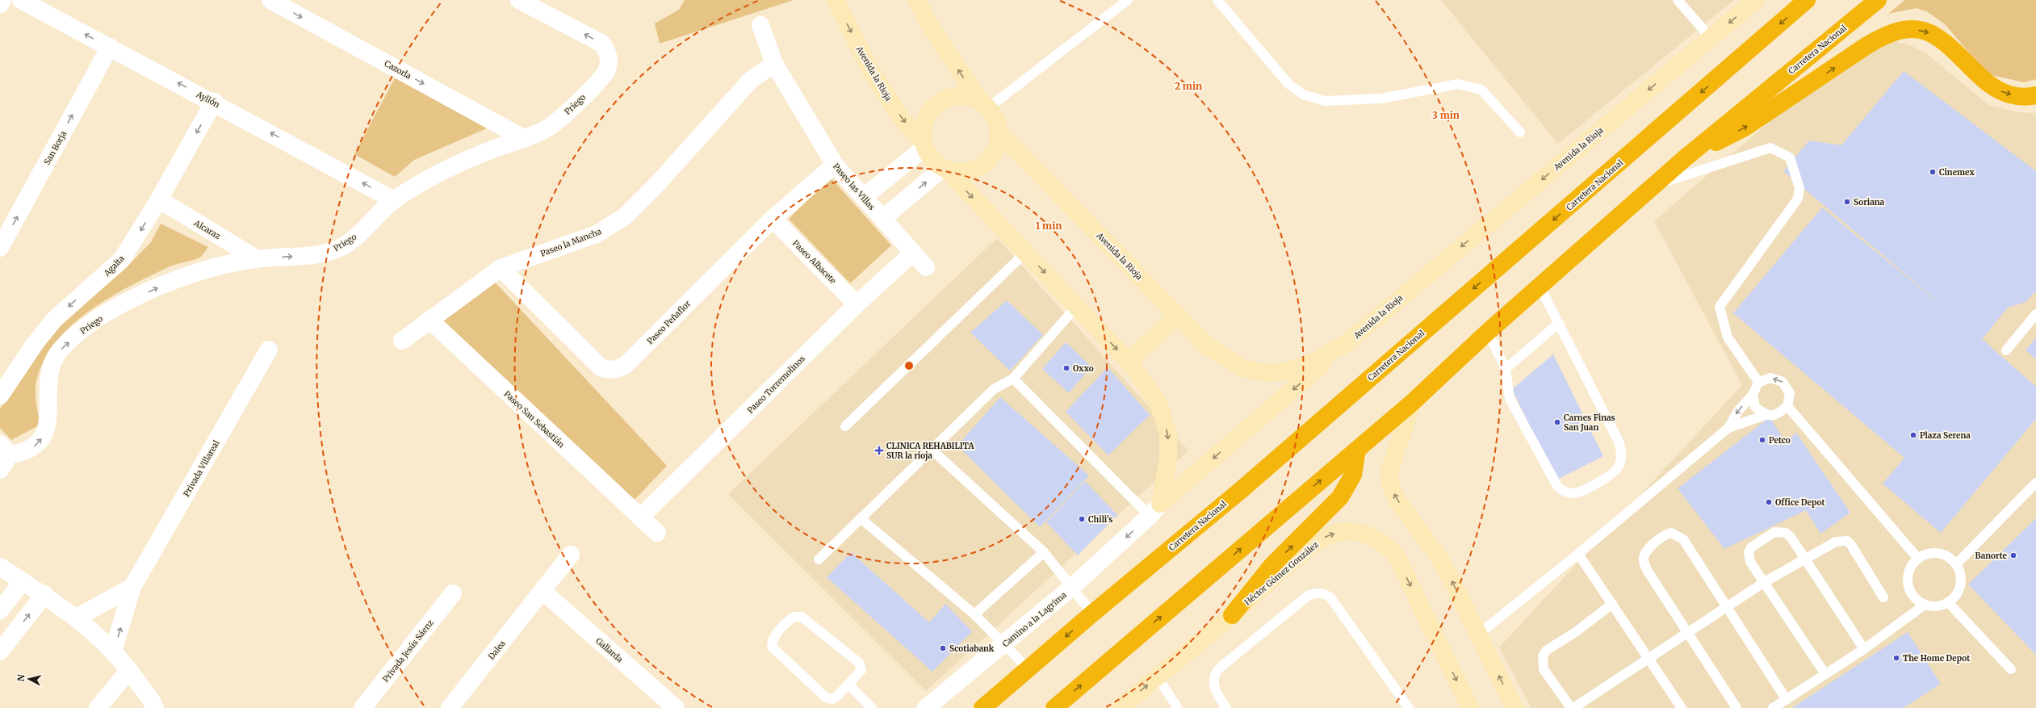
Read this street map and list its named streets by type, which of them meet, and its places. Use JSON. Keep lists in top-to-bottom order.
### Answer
{
  "streets": {
    "highway": ["Carretera Nacional"],
    "street": [
      "Cazorla",
      "Avenida la Rioja",
      "Ayllón",
      "Priego",
      "San Borja",
      "Paseo las Villas",
      "Alcaraz",
      "Paseo la Mancha",
      "Paseo Albacete",
      "Agalta",
      "Paseo Peñaflor",
      "Paseo Torremolinos",
      "Paseo San Sebastián",
      "Privada Villareal",
      "Héctor Gómez González",
      "Camino a la Lagrima",
      "Dalea",
      "Gallarda",
      "Privada Jesús Sáenz"
    ]
  },
  "crossings": [
    ["Carretera Nacional", "Camino a la Lagrima"],
    ["Cazorla", "Priego"],
    ["Ayllón", "Priego"],
    ["Ayllón", "San Borja"],
    ["Ayllón", "Agalta"],
    ["Priego", "Alcaraz"],
    ["Paseo las Villas", "Paseo la Mancha"],
    ["Paseo las Villas", "Paseo Peñaflor"],
    ["Paseo las Villas", "Paseo Torremolinos"],
    ["Alcaraz", "Agalta"],
    ["Paseo la Mancha", "Paseo Peñaflor"],
    ["Paseo la Mancha", "Paseo San Sebastián"],
    ["Paseo Albacete", "Paseo Peñaflor"],
    ["Paseo Albacete", "Paseo Torremolinos"],
    ["Paseo Torremolinos", "Paseo San Sebastián"],
    ["Dalea", "Gallarda"]
  ],
  "one_way": [
    "Cazorla",
    "Avenida la Rioja",
    "Ayllón",
    "San Borja",
    "Agalta"
  ],
  "places": {
    "other": [
      "Cinemex",
      "Soriana",
      "Oxxo",
      "Carnes Finas San Juan",
      "Plaza Serena",
      "Petco",
      "Office Depot",
      "Chili's",
      "Banorte",
      "Scotiabank",
      "The Home Depot"
    ],
    "health": ["CLINICA REHABILITA SUR la rioja"]
  },
  "north": "left",
  "rings": ["2 min", "3 min", "1 min"]
}
